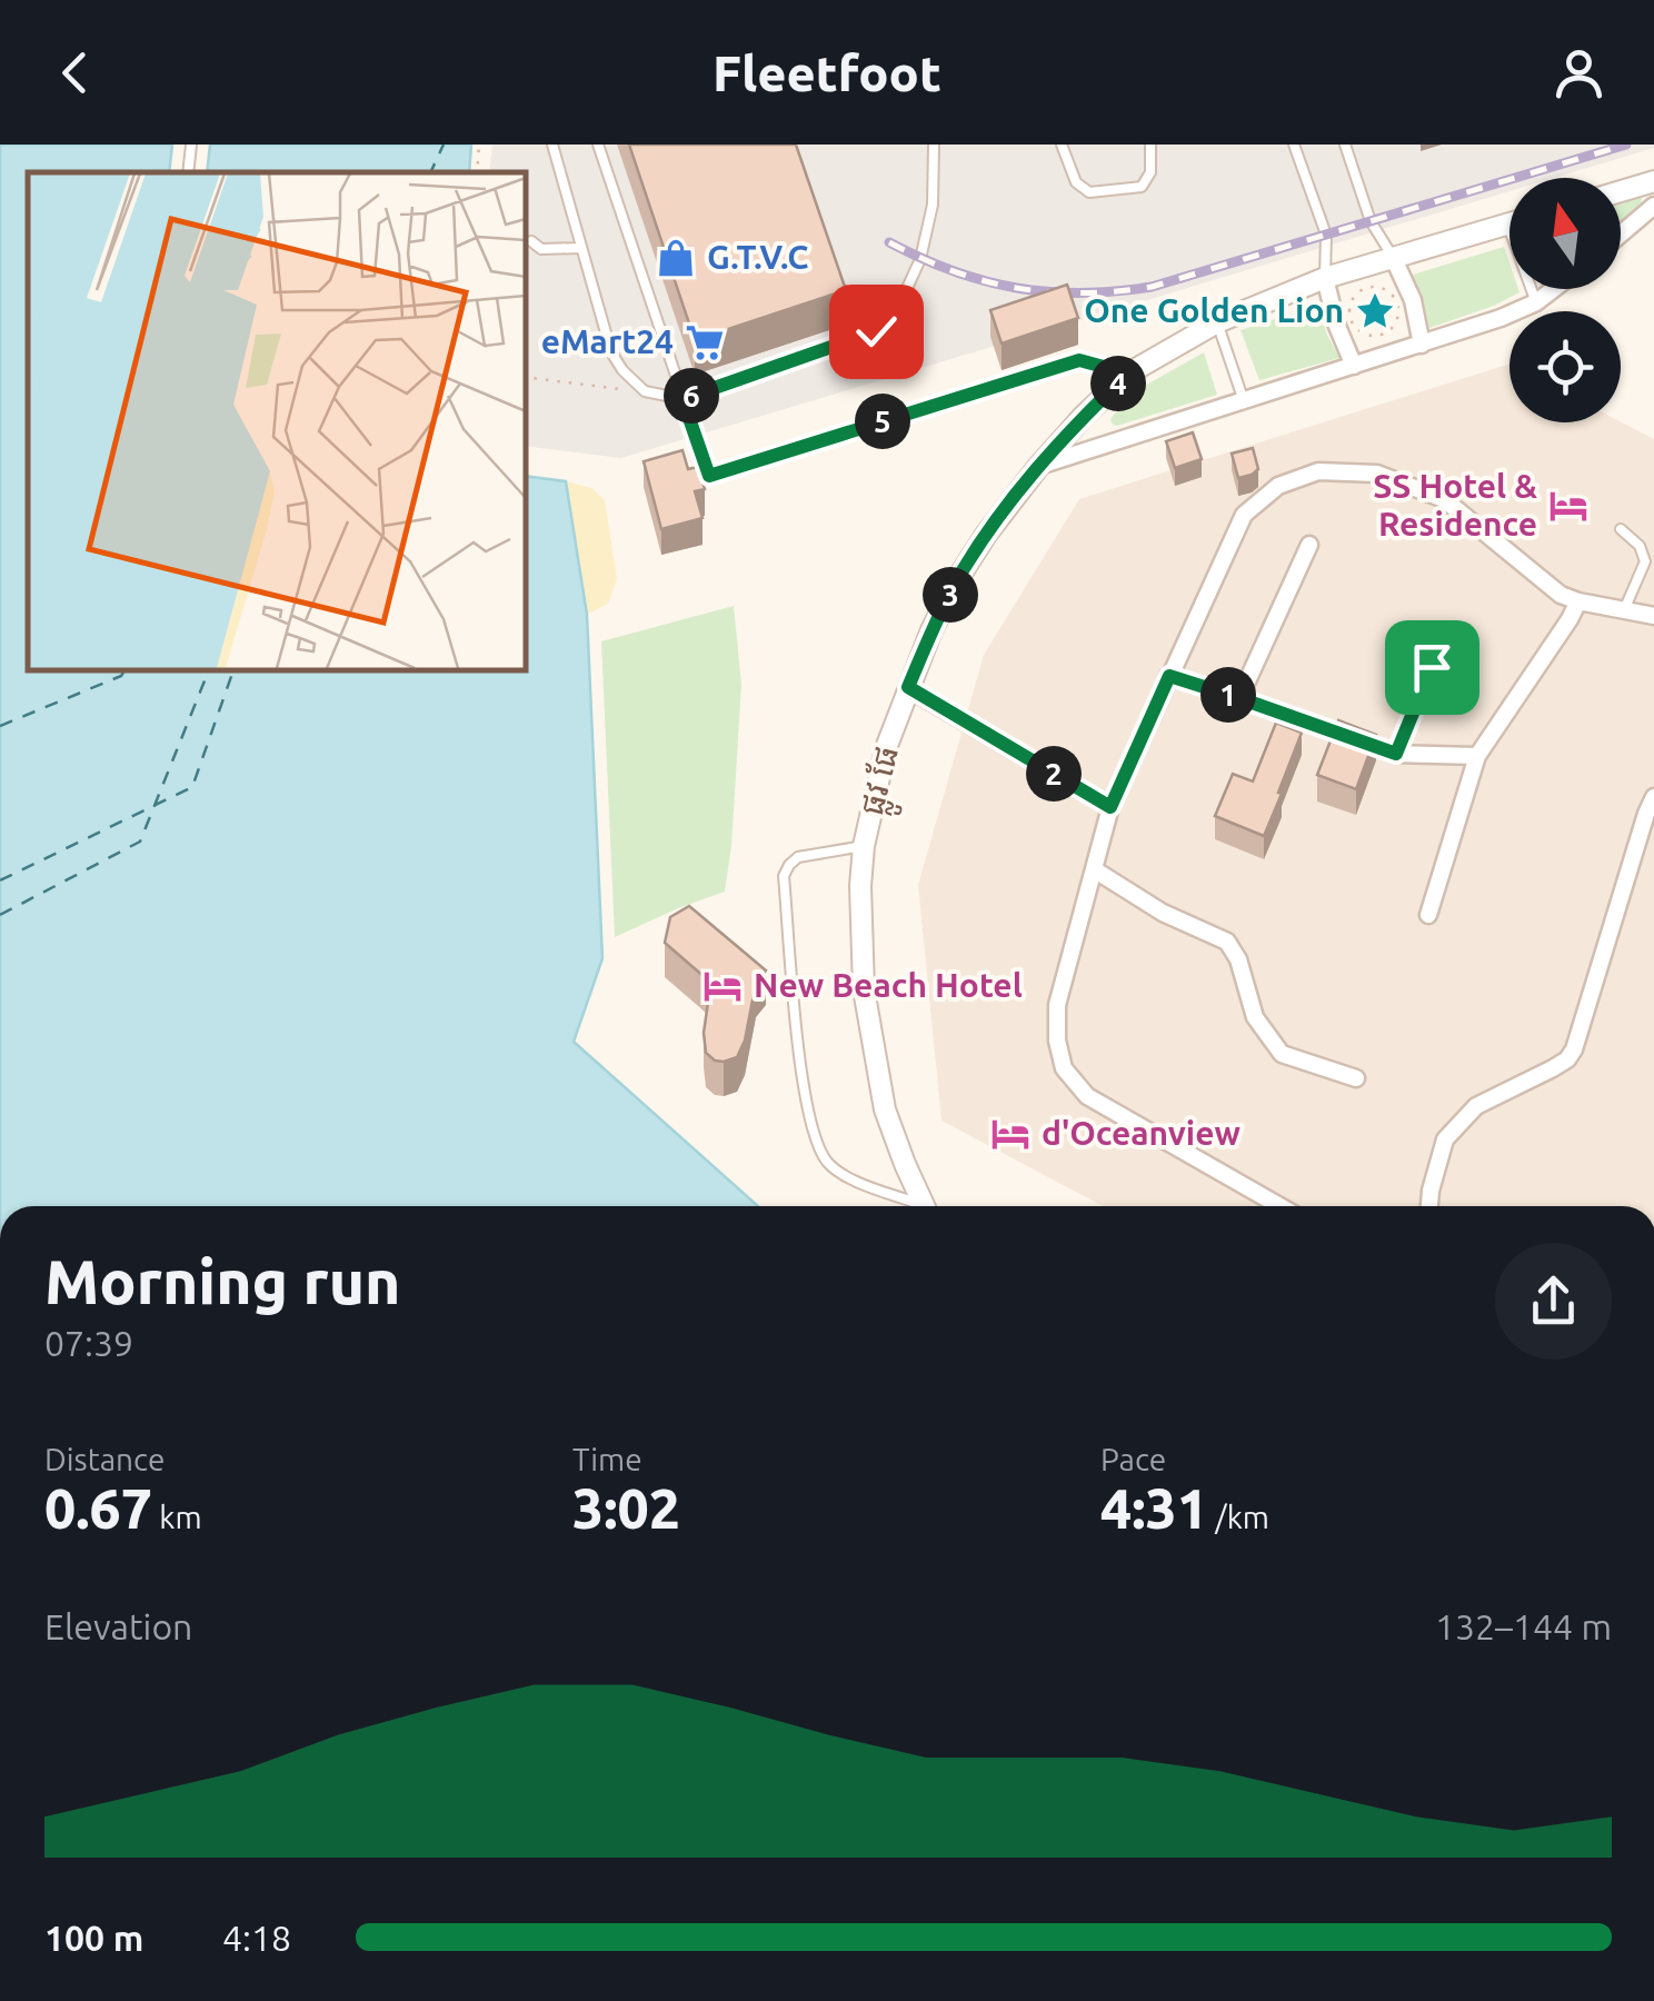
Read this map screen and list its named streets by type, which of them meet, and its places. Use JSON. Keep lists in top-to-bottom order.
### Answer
{
  "streets": {
    "street": ["ផ្លូវ ផែ"]
  },
  "places": {
    "shop": ["G.T.V.C"],
    "place": ["One Golden Lion"],
    "supermarket": ["eMart24"],
    "hotel": ["SS Hotel & Residence", "New Beach Hotel", "d'Oceanview"]
  },
  "north": "top",
  "page": {
    "header": "Fleetfoot",
    "pins": [
      "4",
      "6",
      "5",
      "3",
      "1",
      "2"
    ],
    "heading": ["Morning run", "07:39"],
    "stats": [
      ["Distance", "0.67 km"],
      ["Time", "3:02"],
      ["Pace", "4:31 /km"]
    ],
    "chart": ["Elevation", "132–144 m"],
    "list": [
      {
        "name": "100 m",
        "note": "4:18"
      }
    ]
  }
}
